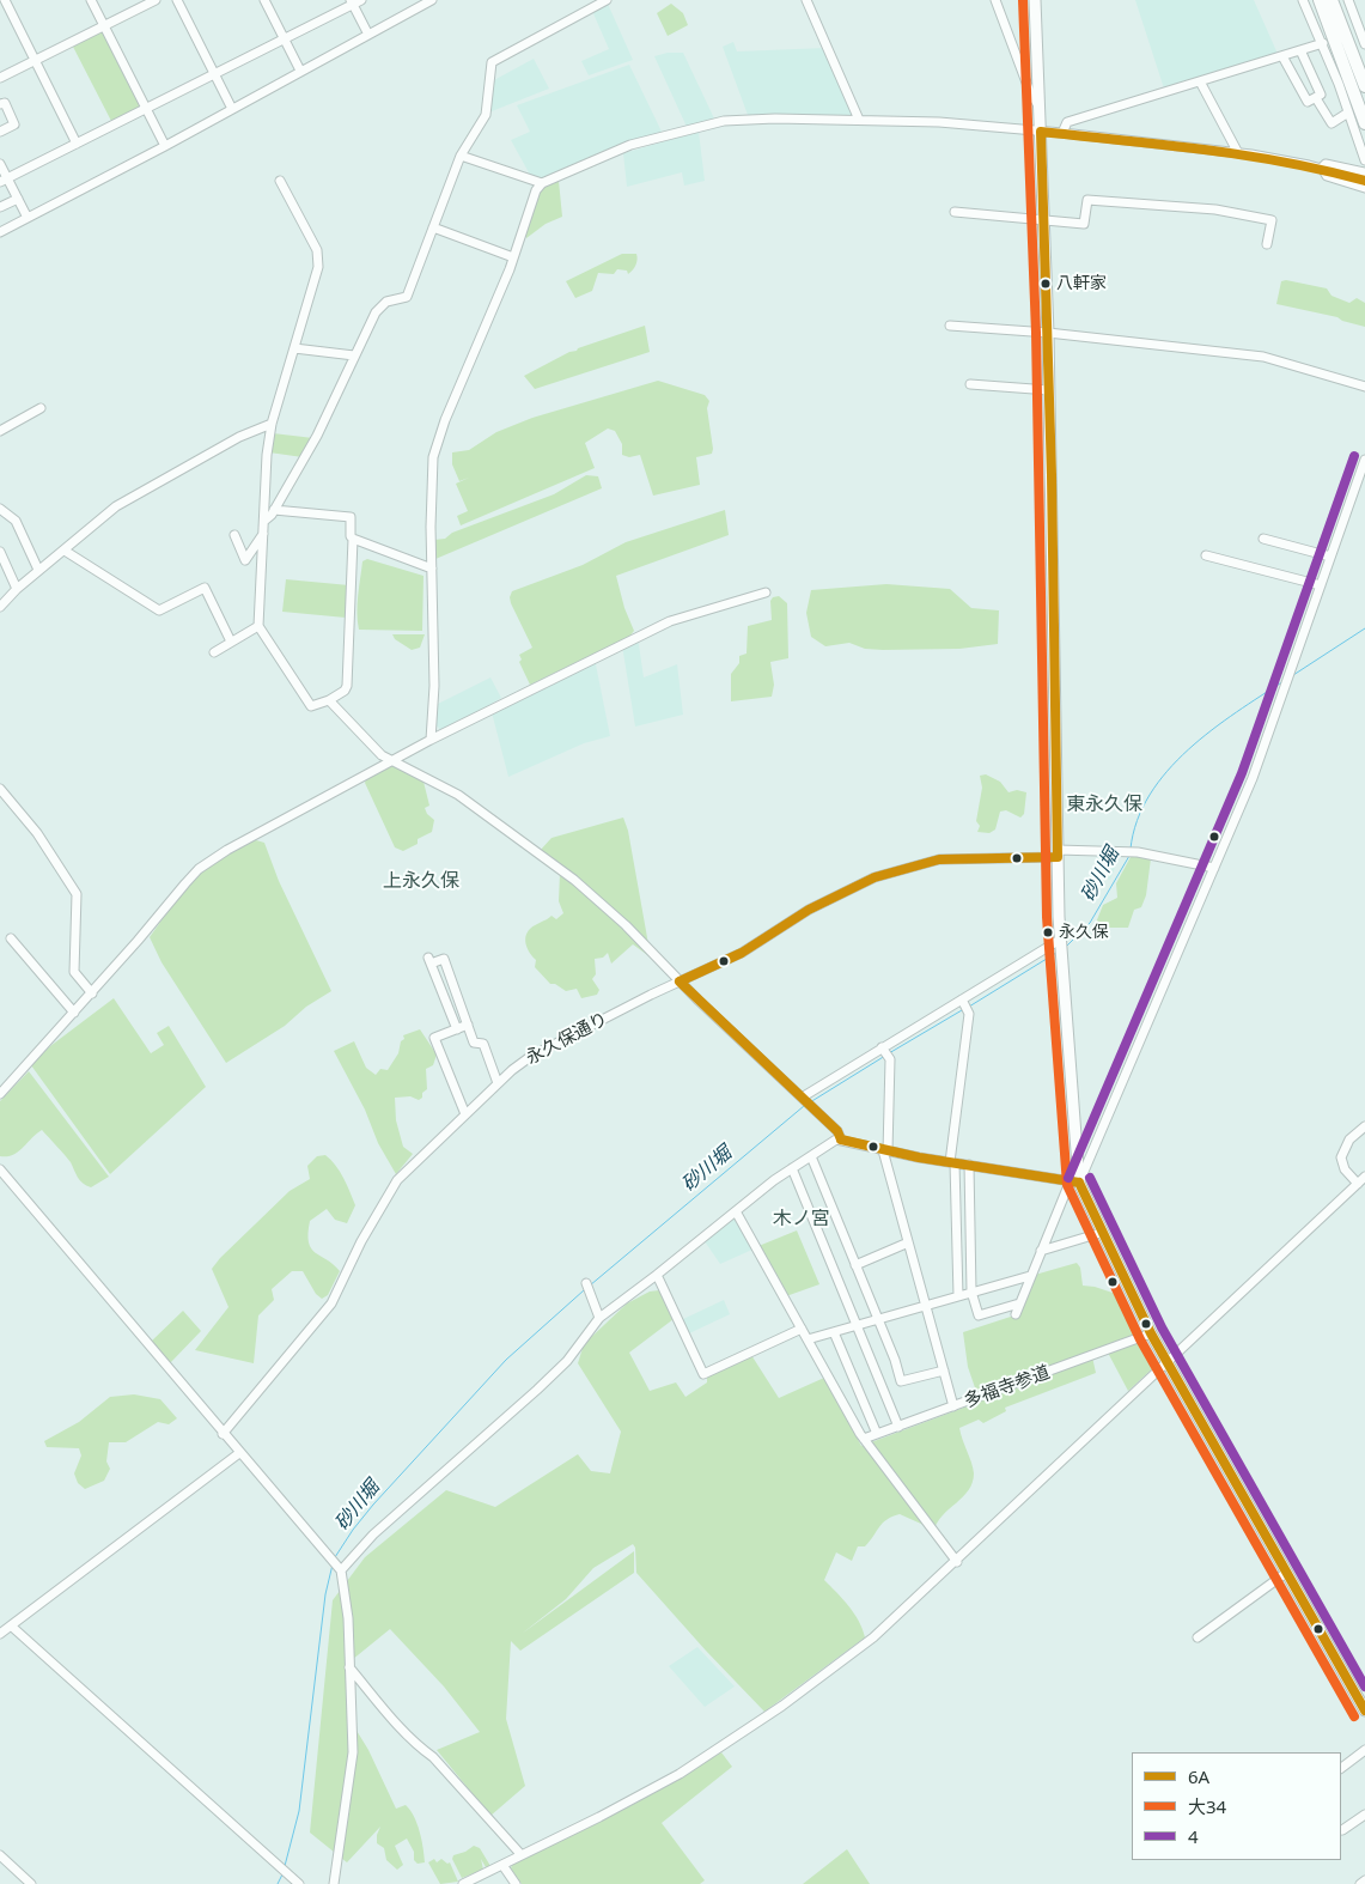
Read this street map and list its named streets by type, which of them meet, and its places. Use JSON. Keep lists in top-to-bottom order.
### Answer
{
  "streets": {
    "street": ["永久保通り", "多福寺参道"]
  },
  "districts": ["東永久保", "上永久保", "木ノ宮"],
  "water": ["砂川堀"],
  "places": ["八軒家", "永久保"],
  "lines": ["transit line 大34", "transit line 6A", "transit line 4"],
  "legend": ["6A", "大34", "4"]
}
